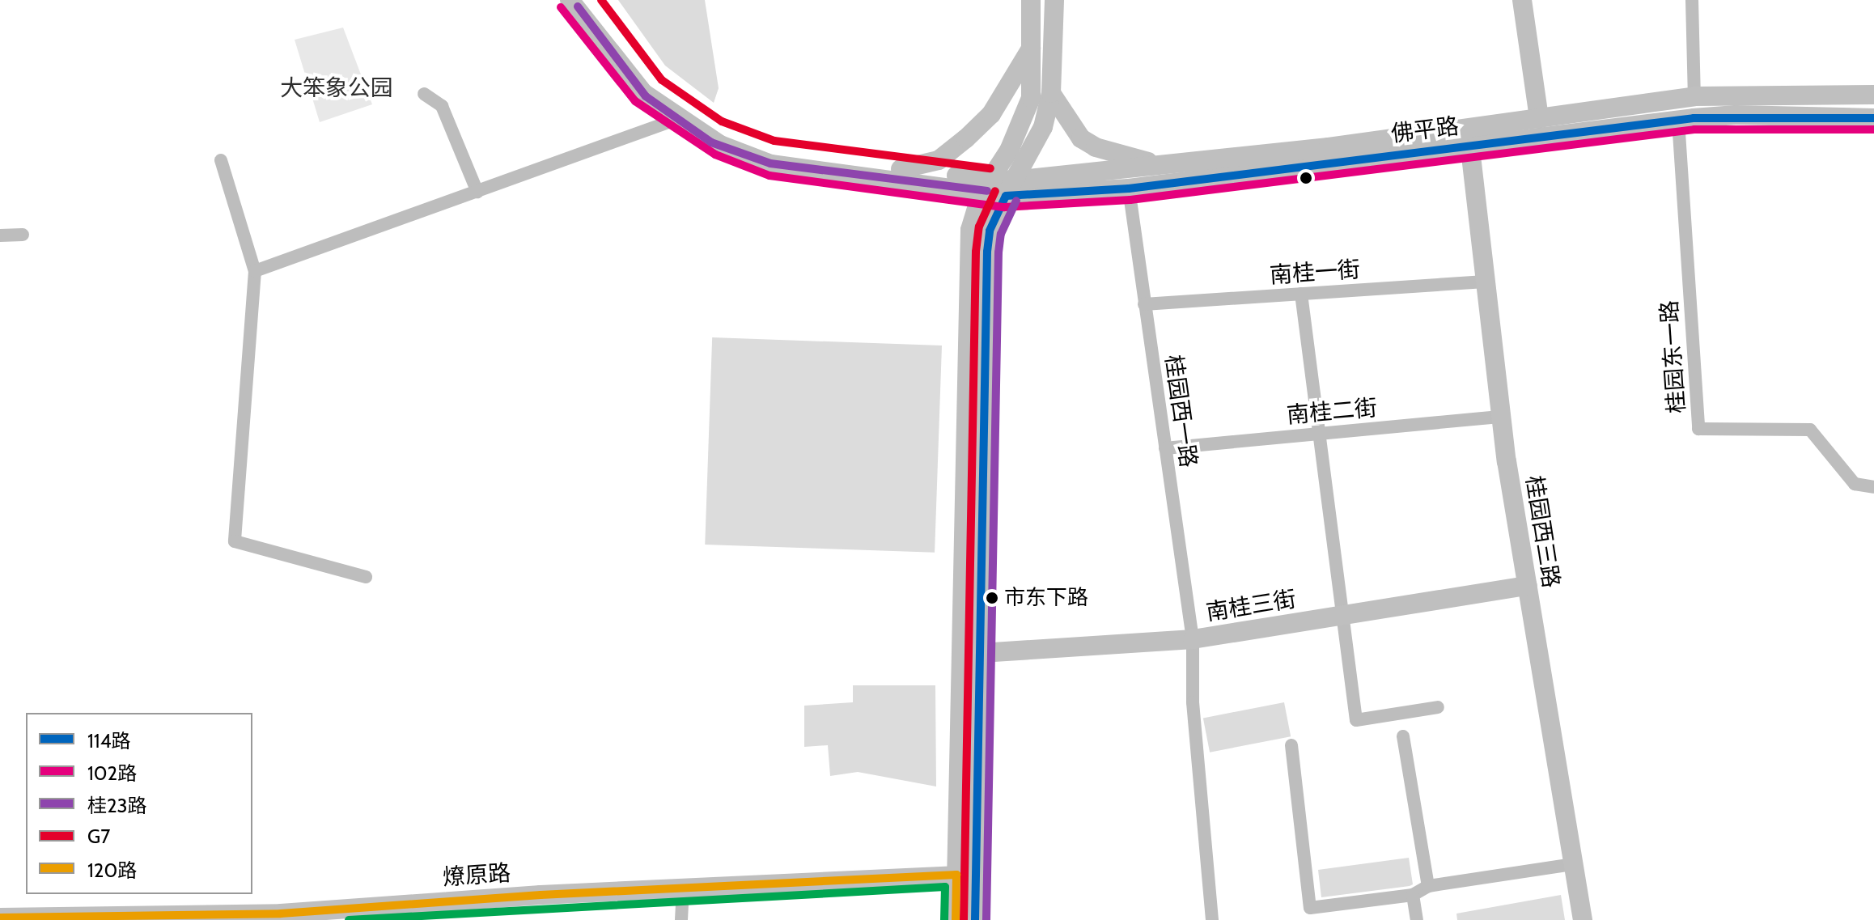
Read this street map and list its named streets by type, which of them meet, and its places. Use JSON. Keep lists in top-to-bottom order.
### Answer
{
  "streets": {
    "main road": [
      "佛平路",
      "桂园西三路",
      "南桂三街",
      "燎原路"
    ],
    "street": [
      "南桂一街",
      "桂园东一路",
      "桂园西一路",
      "南桂二街"
    ]
  },
  "crossings": [
    ["佛平路", "桂园东一路"],
    ["佛平路", "桂园西一路"],
    ["佛平路", "桂园西三路"],
    ["南桂一街", "桂园西一路"],
    ["南桂一街", "桂园西三路"],
    ["桂园西一路", "南桂二街"],
    ["桂园西一路", "南桂三街"],
    ["南桂二街", "桂园西三路"],
    ["桂园西三路", "南桂三街"]
  ],
  "parks": ["大笨象公园"],
  "places": ["市东下路"],
  "lines": [
    "transit line G7",
    "transit line 桂23路",
    "transit line 102路",
    "transit line 114路",
    "transit line 120路"
  ],
  "legend": [
    "114路",
    "102路",
    "桂23路",
    "G7",
    "120路"
  ]
}
